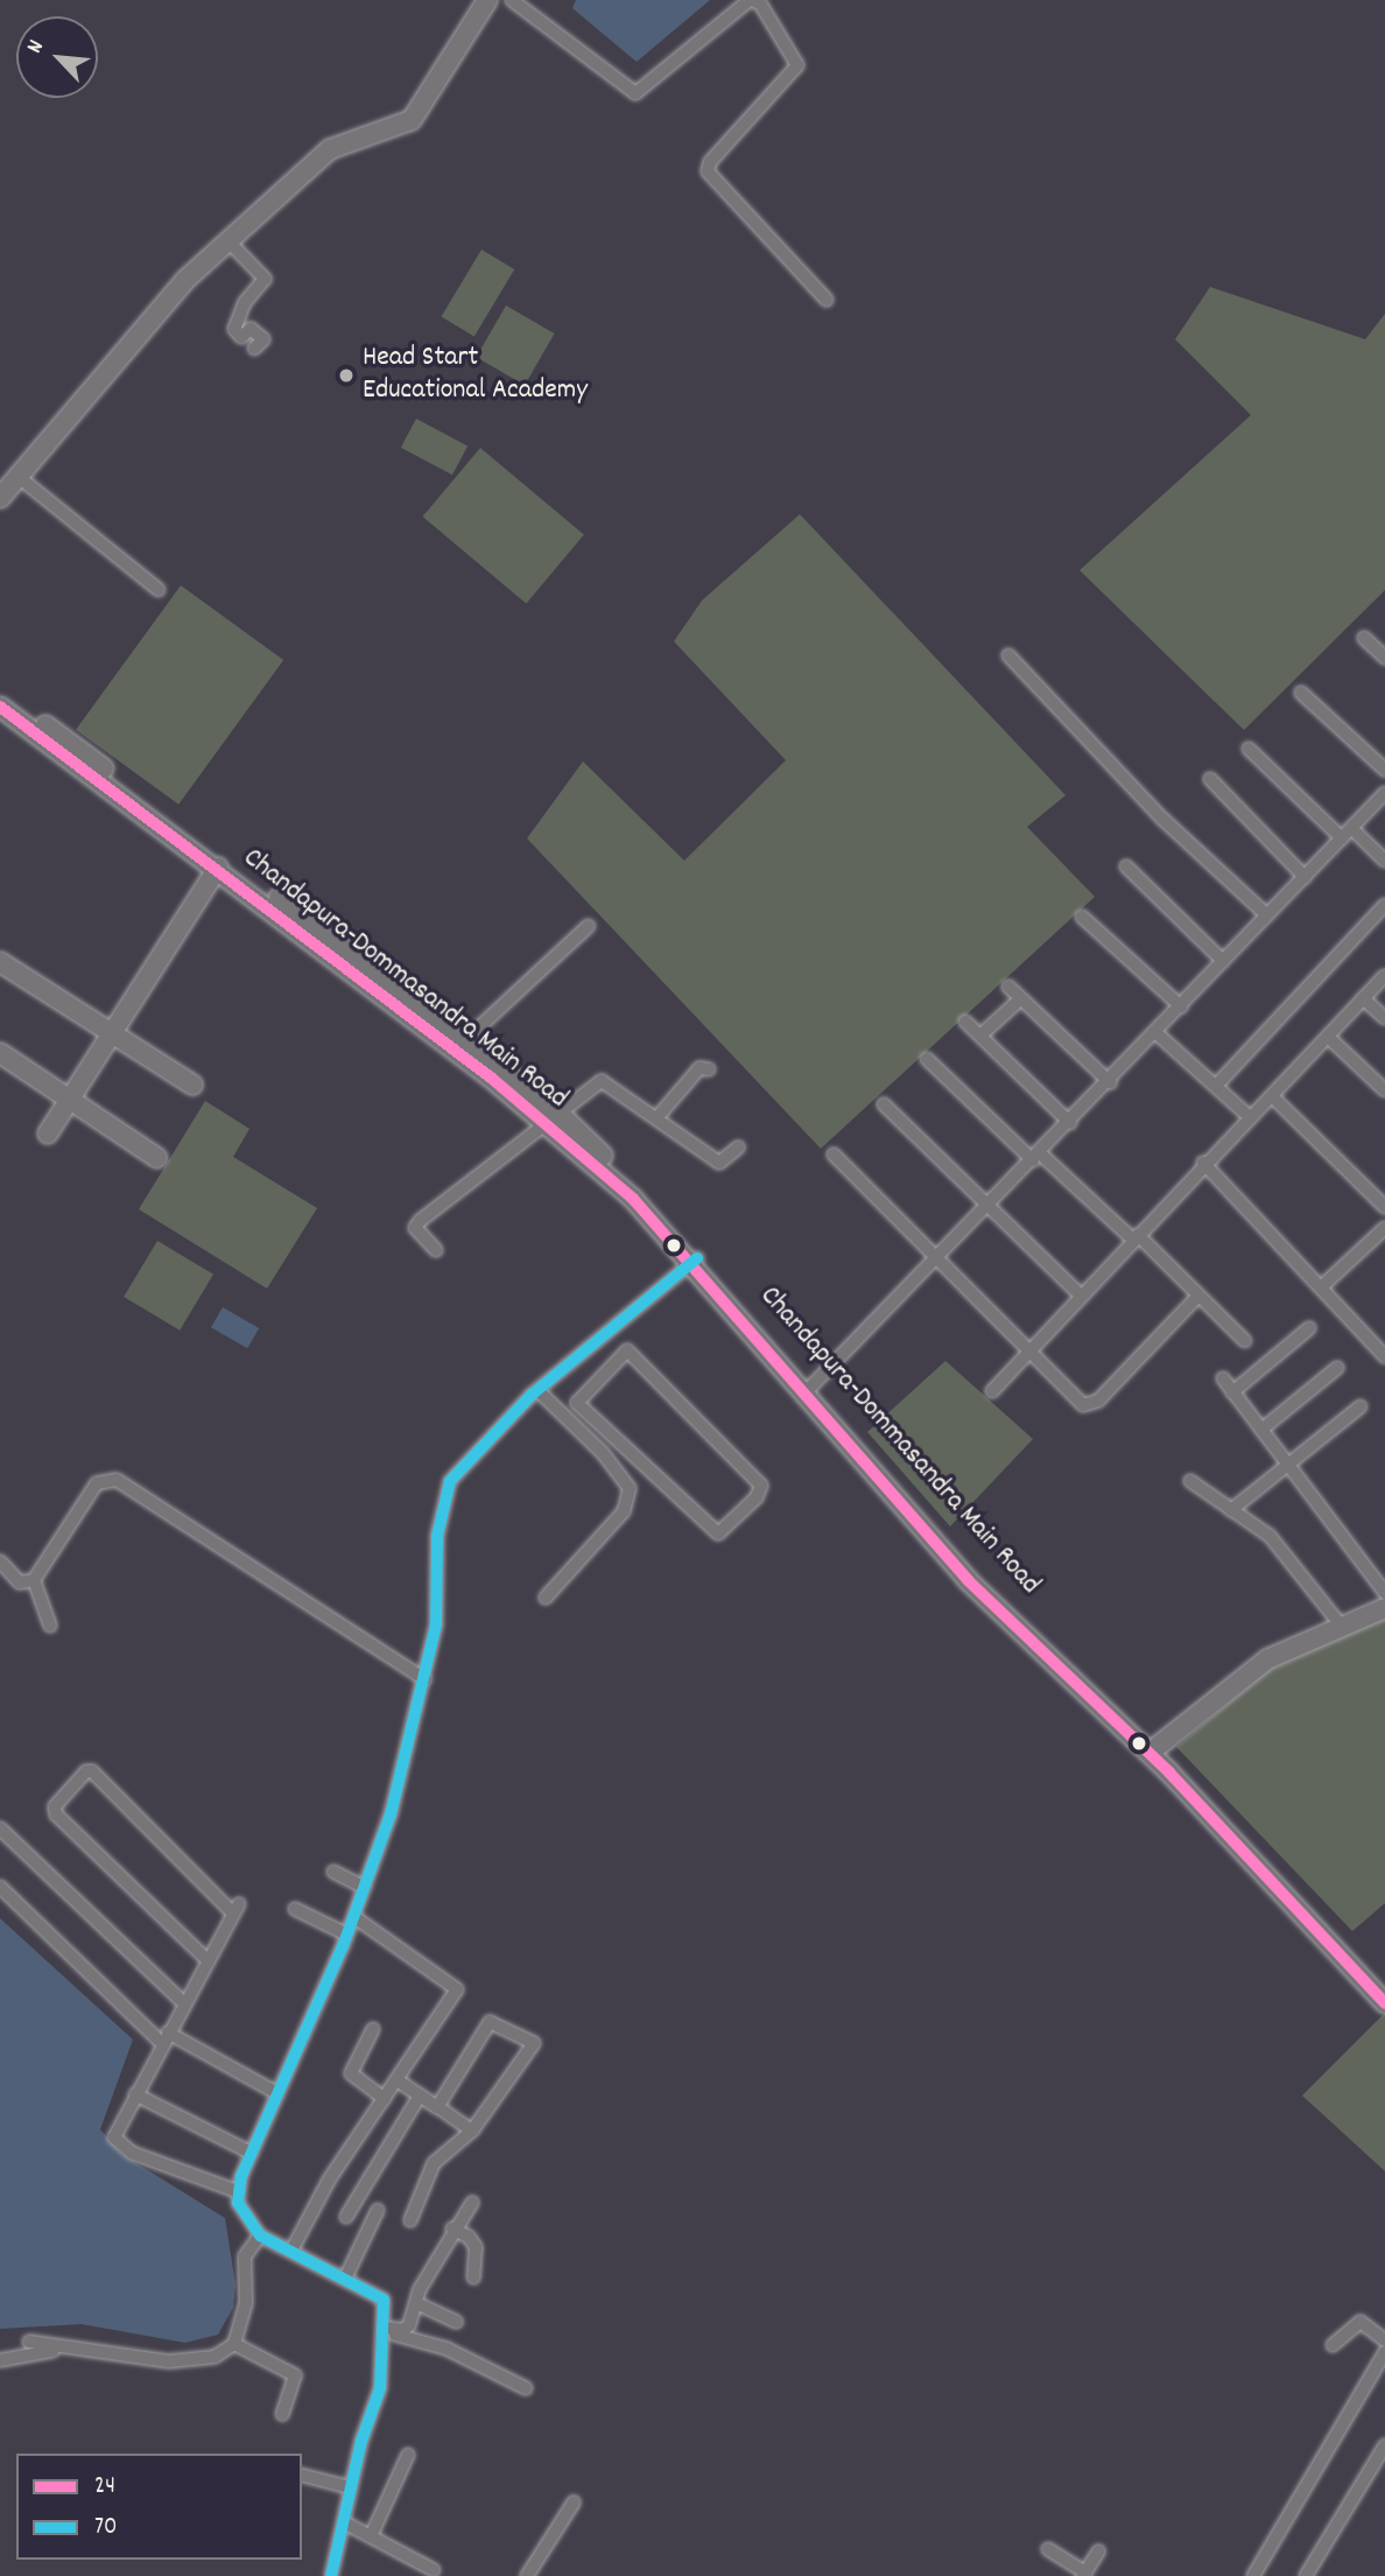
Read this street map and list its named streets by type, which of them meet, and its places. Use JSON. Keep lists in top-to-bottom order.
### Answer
{
  "streets": {
    "main road": ["Chandapura-Dommasandra Main Road"]
  },
  "places": ["Head Start Educational Academy"],
  "lines": ["transit line 24", "transit line 70"],
  "legend": ["24", "70"],
  "north": "top left"
}
